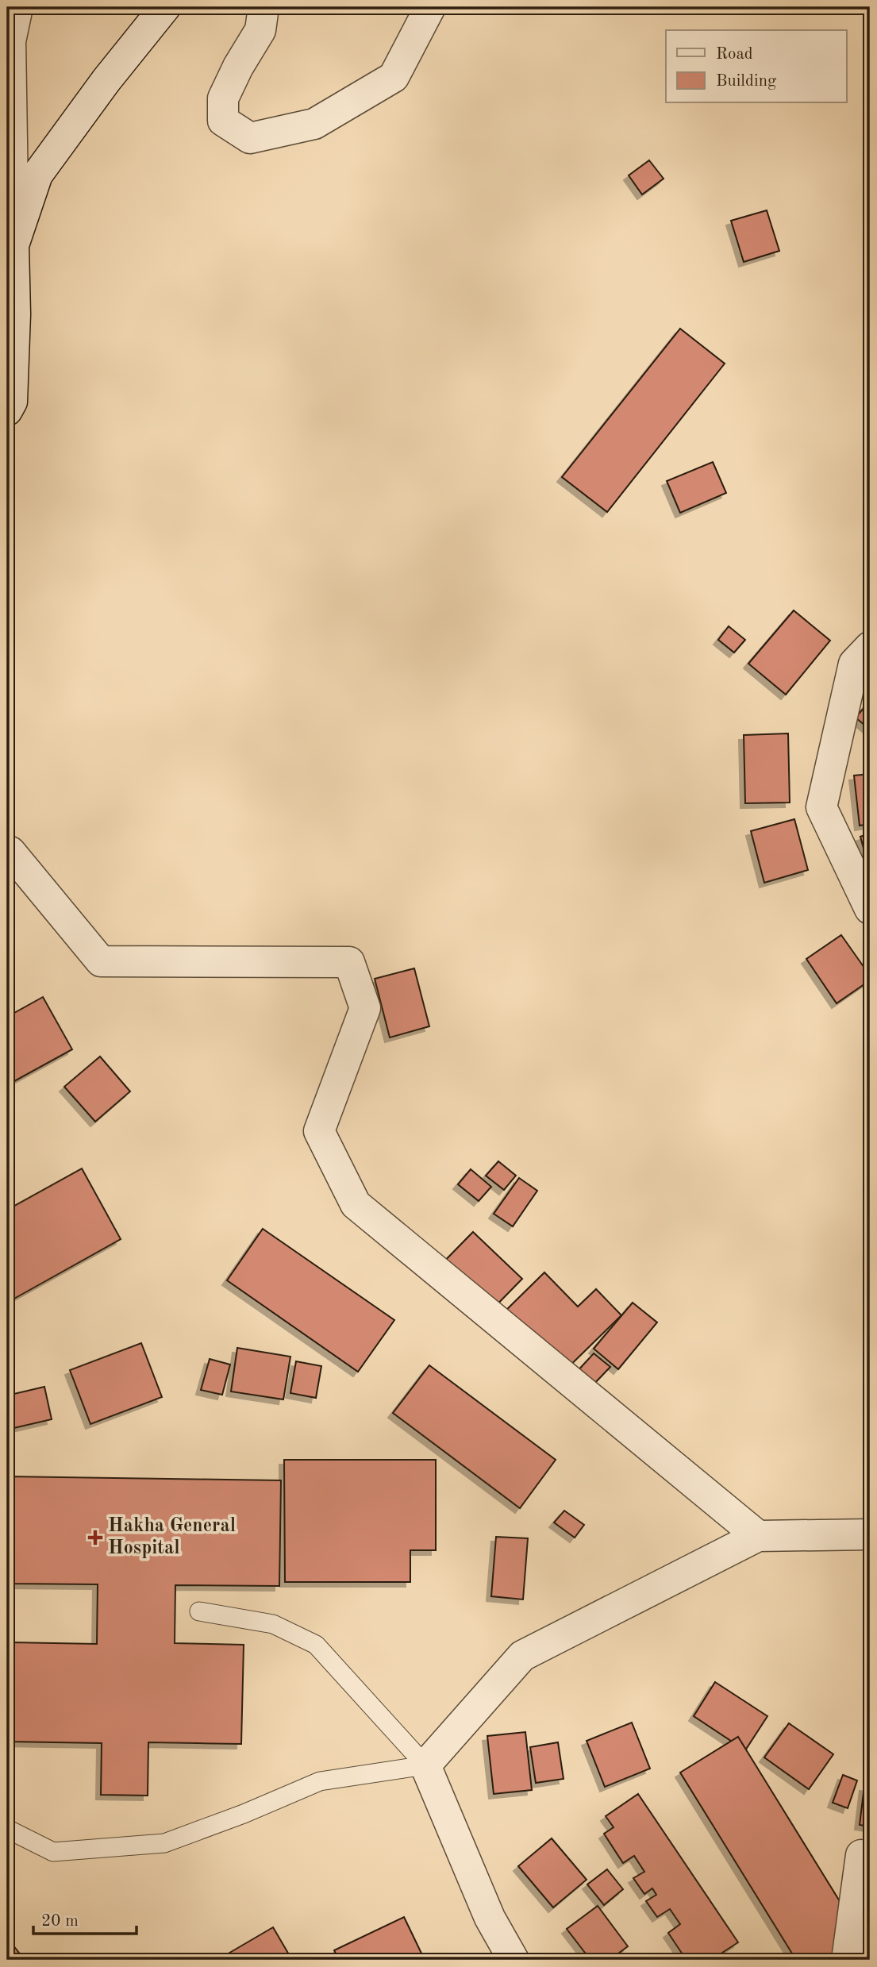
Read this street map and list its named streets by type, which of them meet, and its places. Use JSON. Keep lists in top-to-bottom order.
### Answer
{
  "places": {
    "health": ["Hakha General Hospital"]
  },
  "legend": ["Road", "Building"],
  "scale_bar": "20 m"
}
